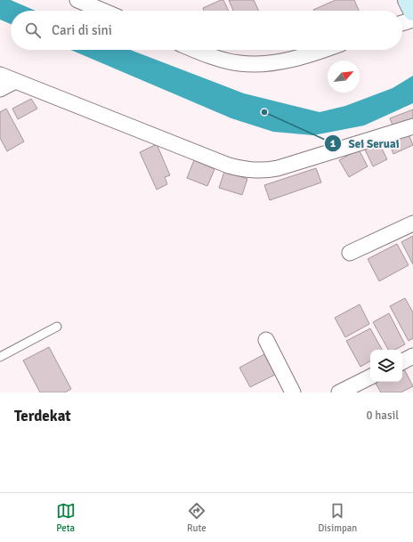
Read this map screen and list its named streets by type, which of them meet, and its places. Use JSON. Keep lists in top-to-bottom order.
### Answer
{
  "places": ["Sei Seruai"],
  "north": "top right",
  "page": {
    "search": "Cari di sini",
    "heading": ["Terdekat", "0 hasil"],
    "nav": ["Peta", "Rute", "Disimpan"]
  }
}
